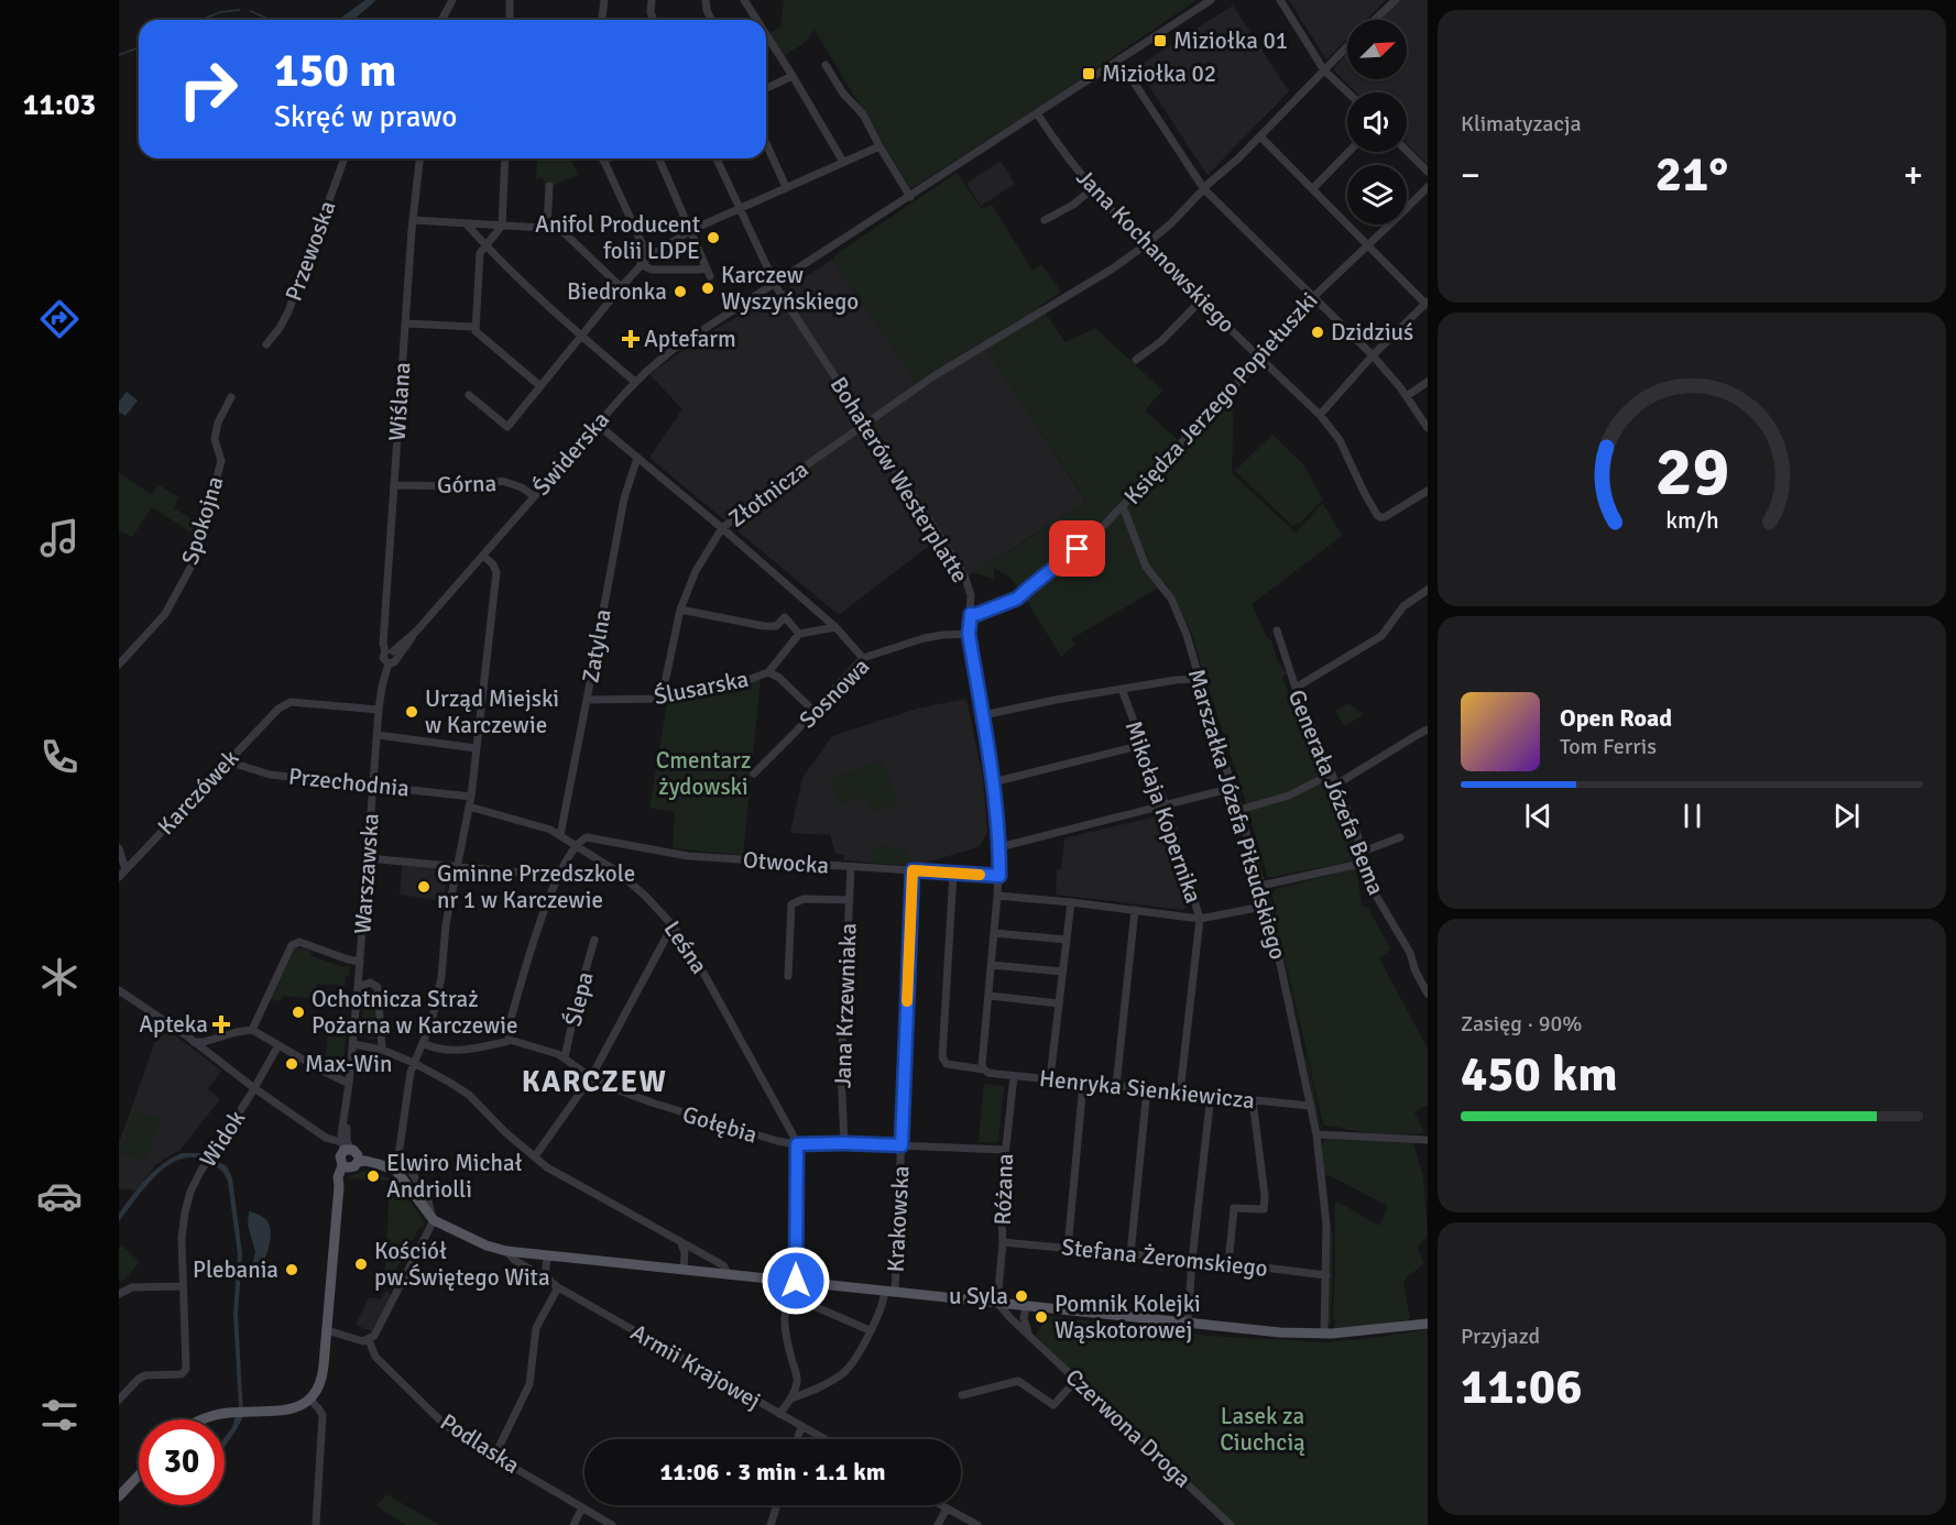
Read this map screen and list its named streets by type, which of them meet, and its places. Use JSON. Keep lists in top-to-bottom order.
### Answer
{
  "streets": {
    "street": [
      "Przewoska",
      "Jana Kochanowskiego",
      "Księdza Jerzego Popiełuszki",
      "Wiślana",
      "Świderska",
      "Bohaterów Westerplatte",
      "Górna",
      "Złotnicza",
      "Spokojna",
      "Zatylna",
      "Ślusarska",
      "Sosnowa",
      "Przechodnia",
      "Karczówek",
      "Generała Józefa Bema",
      "Mikołaja Kopernika",
      "Marszałka Józefa Piłsudskiego",
      "Otwocka",
      "Warszawska",
      "Leśna",
      "Ślepa",
      "Jana Krzewniaka",
      "Henryka Sienkiewicza",
      "Gołębia",
      "Widok",
      "Różana",
      "Krakowska",
      "Stefana Żeromskiego",
      "Armii Krajowej",
      "Czerwona Droga",
      "Podlaska"
    ]
  },
  "crossings": [
    ["Jana Kochanowskiego", "Księdza Jerzego Popiełuszki"],
    ["Jana Kochanowskiego", "Świderska"],
    ["Jana Kochanowskiego", "Złotnicza"],
    ["Księdza Jerzego Popiełuszki", "Bohaterów Westerplatte"],
    ["Księdza Jerzego Popiełuszki", "Marszałka Józefa Piłsudskiego"],
    ["Wiślana", "Świderska"],
    ["Wiślana", "Górna"],
    ["Wiślana", "Warszawska"],
    ["Świderska", "Bohaterów Westerplatte"],
    ["Świderska", "Górna"],
    ["Świderska", "Warszawska"],
    ["Bohaterów Westerplatte", "Złotnicza"],
    ["Bohaterów Westerplatte", "Sosnowa"],
    ["Bohaterów Westerplatte", "Otwocka"],
    ["Złotnicza", "Ślusarska"],
    ["Zatylna", "Ślusarska"],
    ["Zatylna", "Leśna"],
    ["Przechodnia", "Karczówek"],
    ["Przechodnia", "Warszawska"],
    ["Karczówek", "Warszawska"],
    ["Mikołaja Kopernika", "Henryka Sienkiewicza"],
    ["Marszałka Józefa Piłsudskiego", "Henryka Sienkiewicza"],
    ["Marszałka Józefa Piłsudskiego", "Stefana Żeromskiego"],
    ["Otwocka", "Leśna"],
    ["Otwocka", "Jana Krzewniaka"],
    ["Otwocka", "Henryka Sienkiewicza"],
    ["Otwocka", "Krakowska"],
    ["Leśna", "Gołębia"],
    ["Ślepa", "Gołębia"],
    ["Jana Krzewniaka", "Gołębia"],
    ["Henryka Sienkiewicza", "Różana"],
    ["Różana", "Stefana Żeromskiego"],
    ["Różana", "Czerwona Droga"]
  ],
  "districts": ["KARCZEW"],
  "parks": ["Cmentarz żydowski", "Lasek za Ciuchcią"],
  "places": {
    "transit": ["Miziołka 01", "Miziołka 02"],
    "other": [
      "Anifol Producent folii LDPE",
      "Karczew Wyszyńskiego",
      "Biedronka",
      "Dzidziuś",
      "Urząd Miejski w Karczewie",
      "Gminne Przedszkole nr 1 w Karczewie",
      "Ochotnicza Straż Pożarna w Karczewie",
      "Max-Win",
      "Elwiro Michał Andriolli",
      "Kościół pw.Świętego Wita",
      "Plebania",
      "u Syla",
      "Pomnik Kolejki Wąskotorowej"
    ],
    "health": ["Aptefarm", "Apteka"]
  },
  "north": "top right",
  "page": {
    "tabs": "11:03",
    "tile": [
      "Klimatyzacja",
      ["Zasięg · 90%", "450 km"],
      ["Przyjazd", "11:06"]
    ],
    "turn": ["150 m", "Skręć w prawo"],
    "heat": ["−", "21°", "+"],
    "song": ["Open Road", "Tom Ferris"],
    "limit": "30",
    "trip": "11:06 · 3 min · 1.1 km",
    "gauge": ["29", "km/h"]
  }
}
